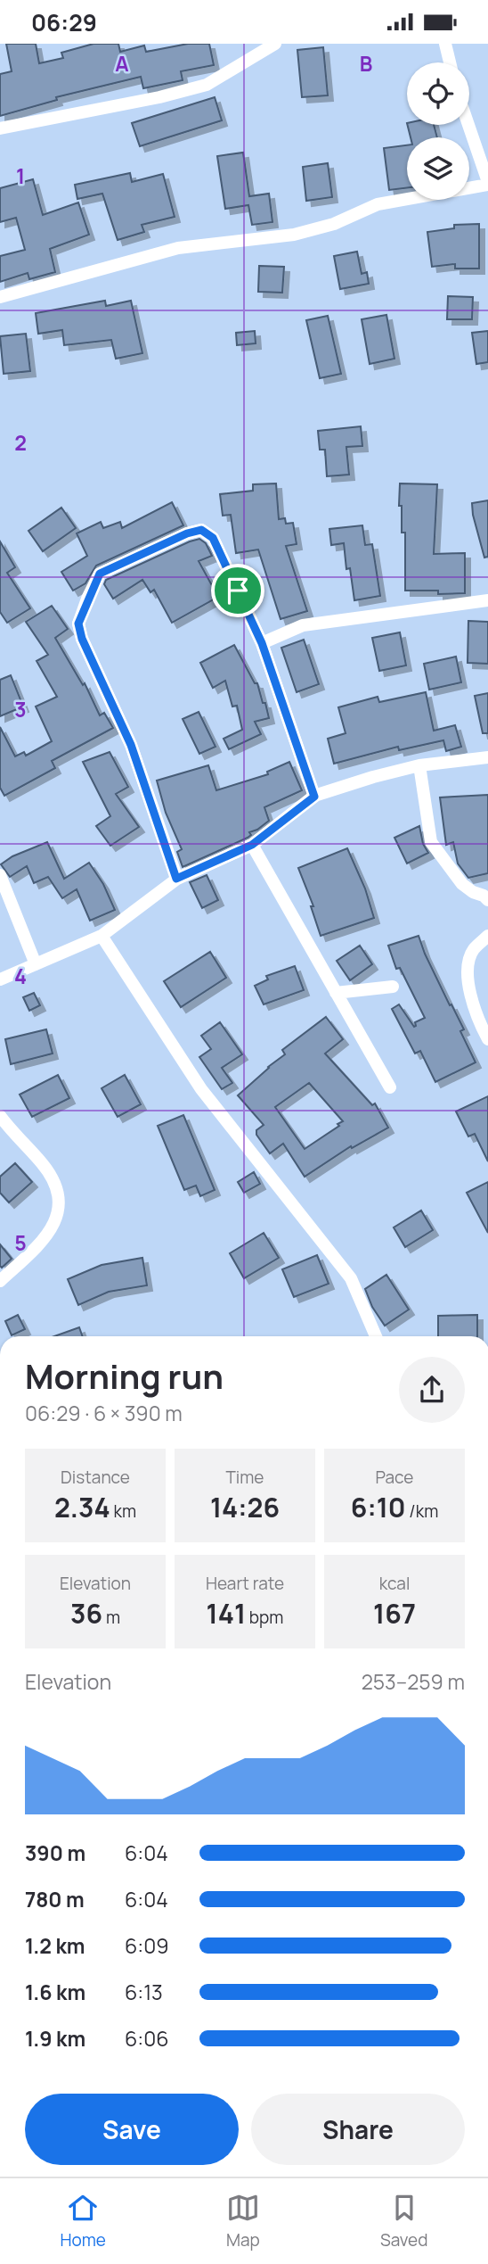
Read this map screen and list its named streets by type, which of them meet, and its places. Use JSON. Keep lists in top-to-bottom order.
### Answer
{
  "page": {
    "status": "06:29",
    "heading": ["Morning run", "06:29 · 6 × 390 m"],
    "stats": [
      ["Distance", "2.34 km"],
      ["Time", "14:26"],
      ["Pace", "6:10 /km"],
      ["Elevation", "36 m"],
      ["Heart rate", "141 bpm"],
      ["kcal", "167"]
    ],
    "chart": ["Elevation", "253–259 m"],
    "list": [
      {
        "name": "390 m",
        "note": "6:04"
      },
      {
        "name": "780 m",
        "note": "6:04"
      },
      {
        "name": "1.2 km",
        "note": "6:09"
      },
      {
        "name": "1.6 km",
        "note": "6:13"
      },
      {
        "name": "1.9 km",
        "note": "6:06"
      }
    ],
    "buttons": ["Save", "Share"],
    "tabs": ["Home", "Map", "Saved"]
  },
  "grid": {
    "columns": ["A", "B"],
    "rows": [
      "1",
      "2",
      "3",
      "4",
      "5"
    ]
  }
}
